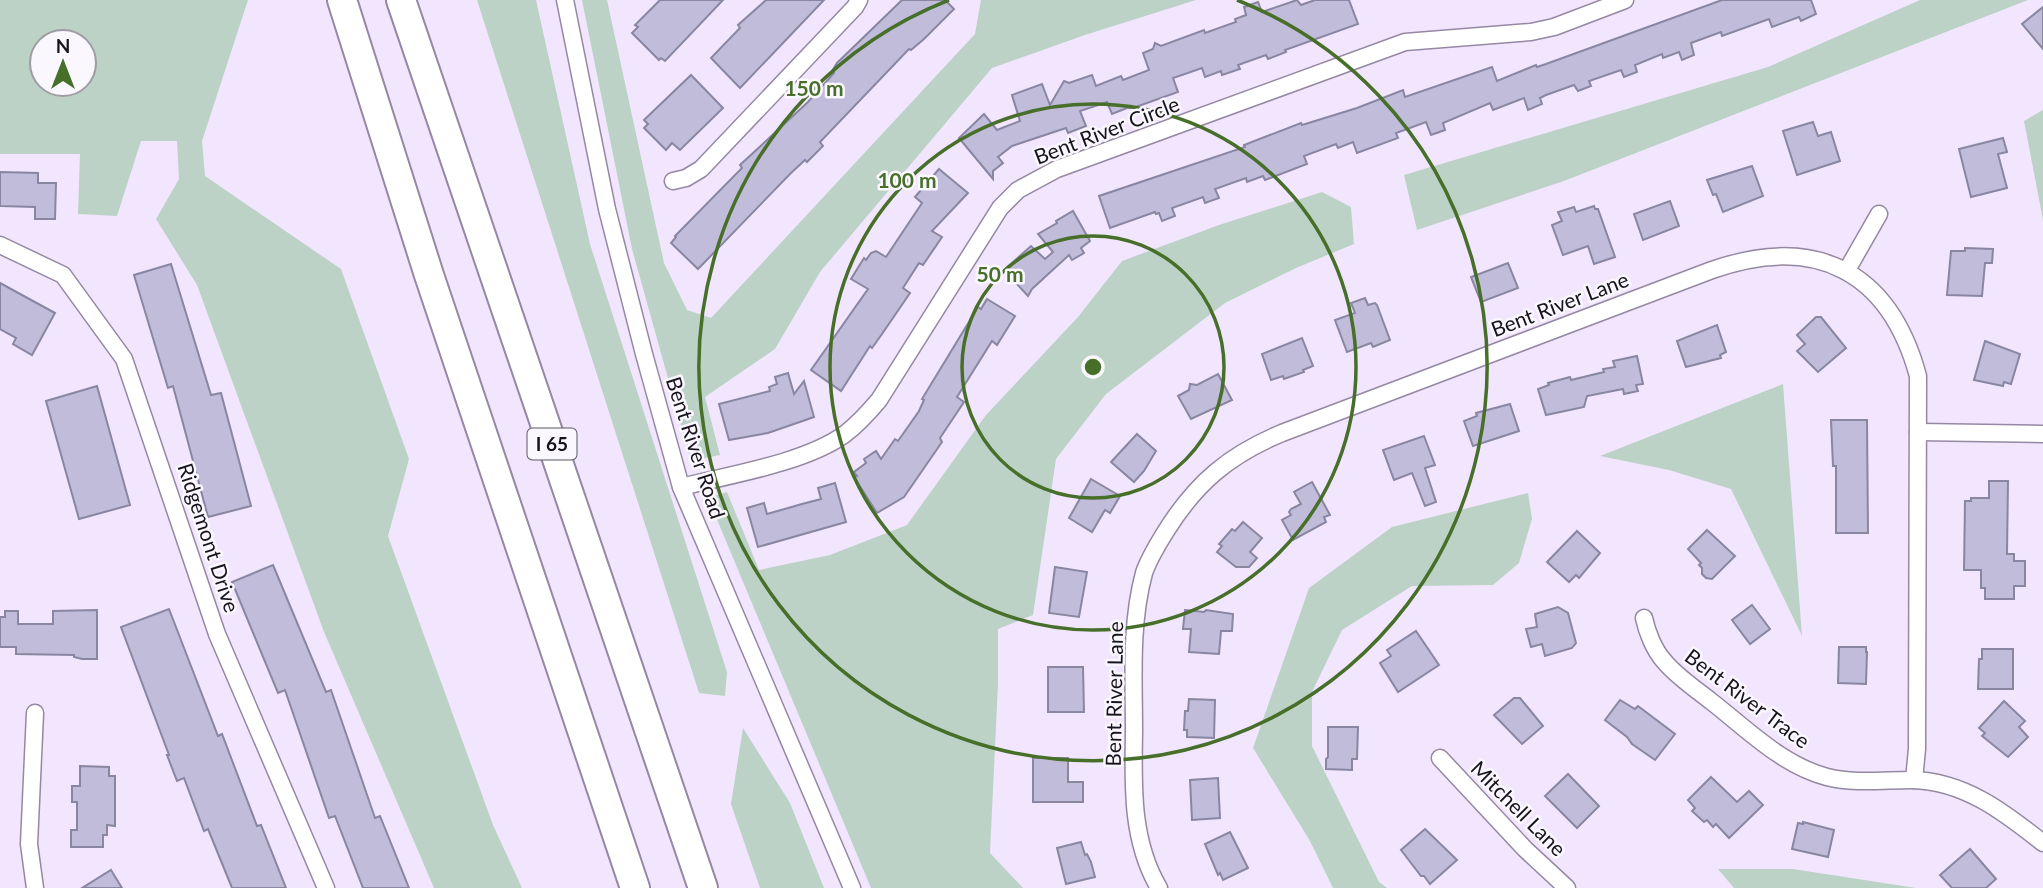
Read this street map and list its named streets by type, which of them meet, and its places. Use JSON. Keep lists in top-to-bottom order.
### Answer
{
  "streets": {
    "highway": ["I 65"],
    "street": [
      "Bent River Circle",
      "Bent River Lane",
      "Bent River Road",
      "Ridgemont Drive",
      "Bent River Trace",
      "Mitchell Lane"
    ]
  },
  "crossings": [
    ["Bent River Circle", "Bent River Road"],
    ["Bent River Lane", "Bent River Trace"]
  ],
  "north": "top",
  "rings": ["150 m", "100 m", "50 m"]
}
